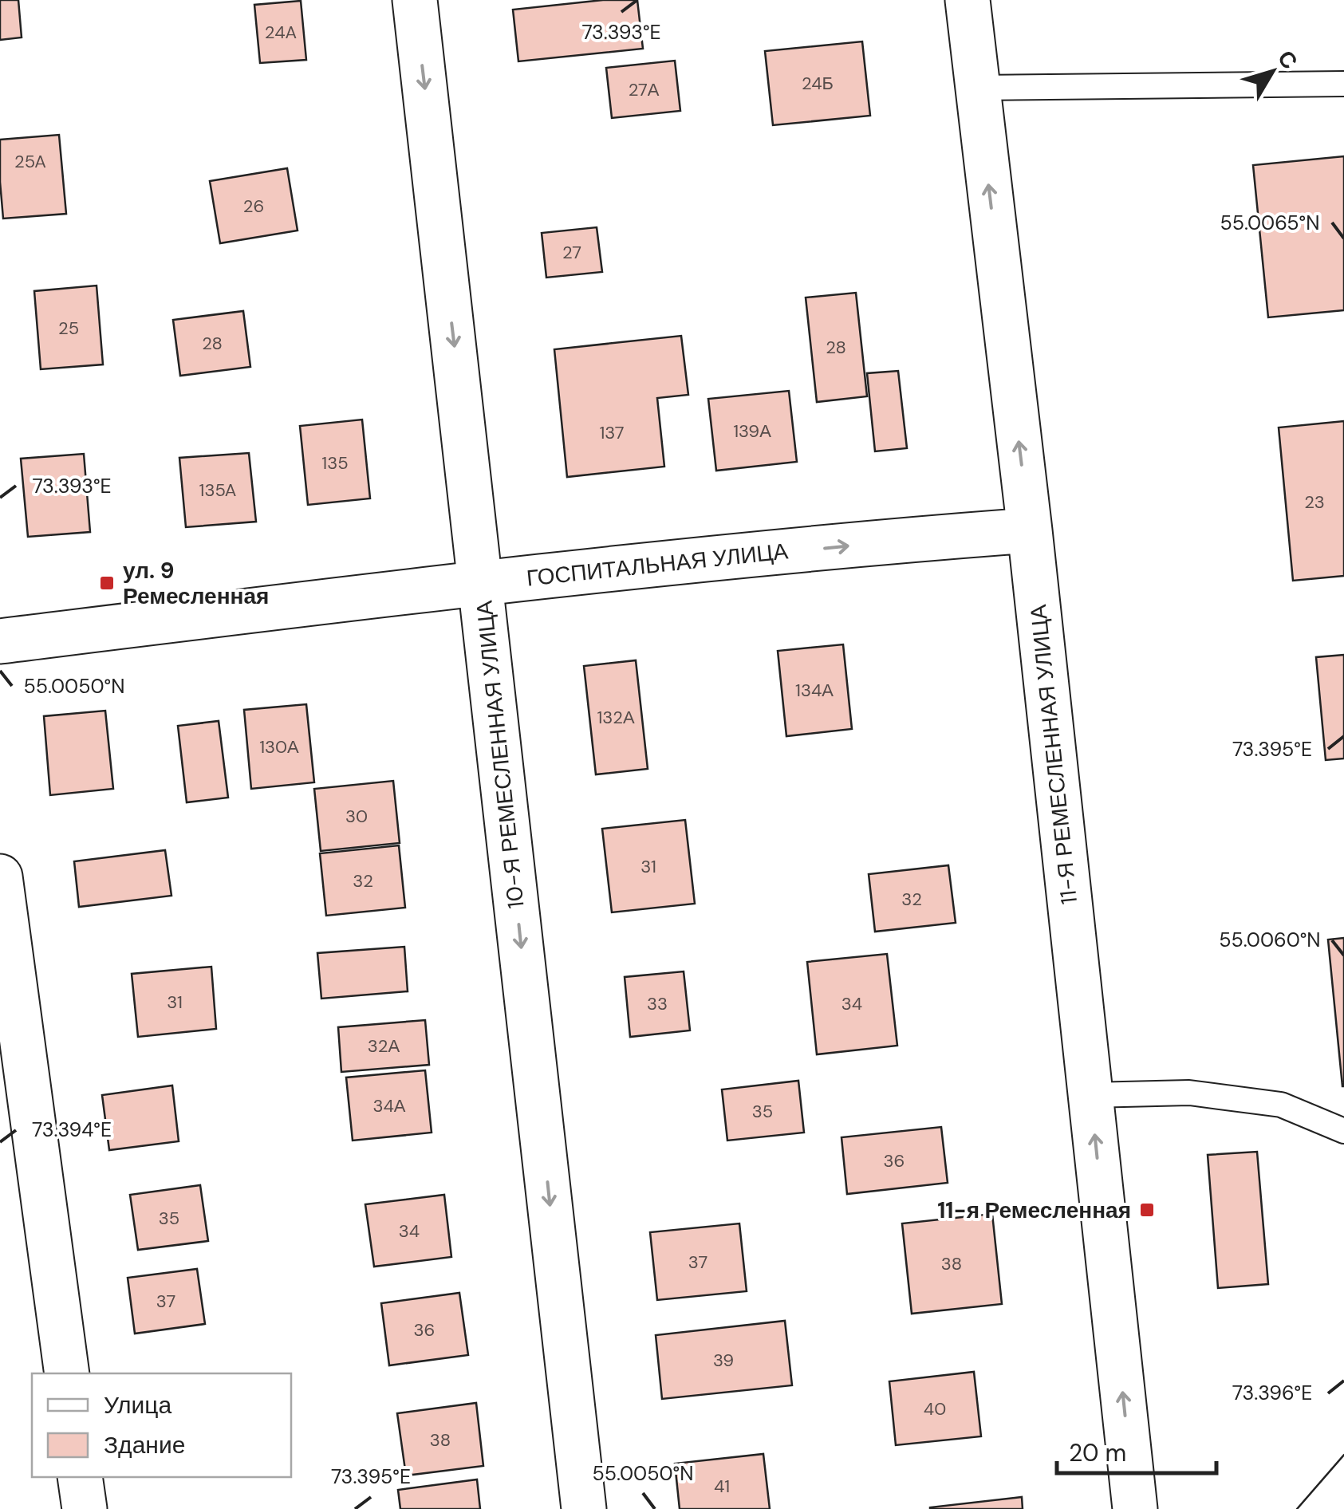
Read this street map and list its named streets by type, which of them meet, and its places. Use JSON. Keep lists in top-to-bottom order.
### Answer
{
  "streets": {
    "main road": ["ГОСПИТАЛЬНАЯ УЛИЦА", "10-Я РЕМЕСЛЕННАЯ УЛИЦА", "11-Я РЕМЕСЛЕННАЯ УЛИЦА"]
  },
  "crossings": [
    ["ГОСПИТАЛЬНАЯ УЛИЦА", "10-Я РЕМЕСЛЕННАЯ УЛИЦА"],
    ["ГОСПИТАЛЬНАЯ УЛИЦА", "11-Я РЕМЕСЛЕННАЯ УЛИЦА"]
  ],
  "one_way": ["ГОСПИТАЛЬНАЯ УЛИЦА", "10-Я РЕМЕСЛЕННАЯ УЛИЦА", "11-Я РЕМЕСЛЕННАЯ УЛИЦА"],
  "places": {
    "transit": ["ул. 9 Ремесленная", "11-я Ремесленная"]
  },
  "house_numbers": [
    "24A",
    "24Б",
    "27А",
    "25A",
    "26",
    "27",
    "25",
    "28",
    "28",
    "139А",
    "137",
    "135",
    "135A",
    "23",
    "134А",
    "132А",
    "130А",
    "30",
    "31",
    "32",
    "32",
    "31",
    "33",
    "34",
    "32А",
    "34А",
    "35",
    "36",
    "35",
    "34",
    "37",
    "38",
    "37",
    "36",
    "39",
    "40",
    "38",
    "41"
  ],
  "legend": ["Улица", "Здание"],
  "scale_bar": "20 m",
  "north": "top right",
  "coordinates": [
    "73.393°E",
    "55.0065°N",
    "55.0050°N",
    "73.395°E",
    "55.0060°N",
    "73.394°E",
    "73.396°E"
  ]
}
